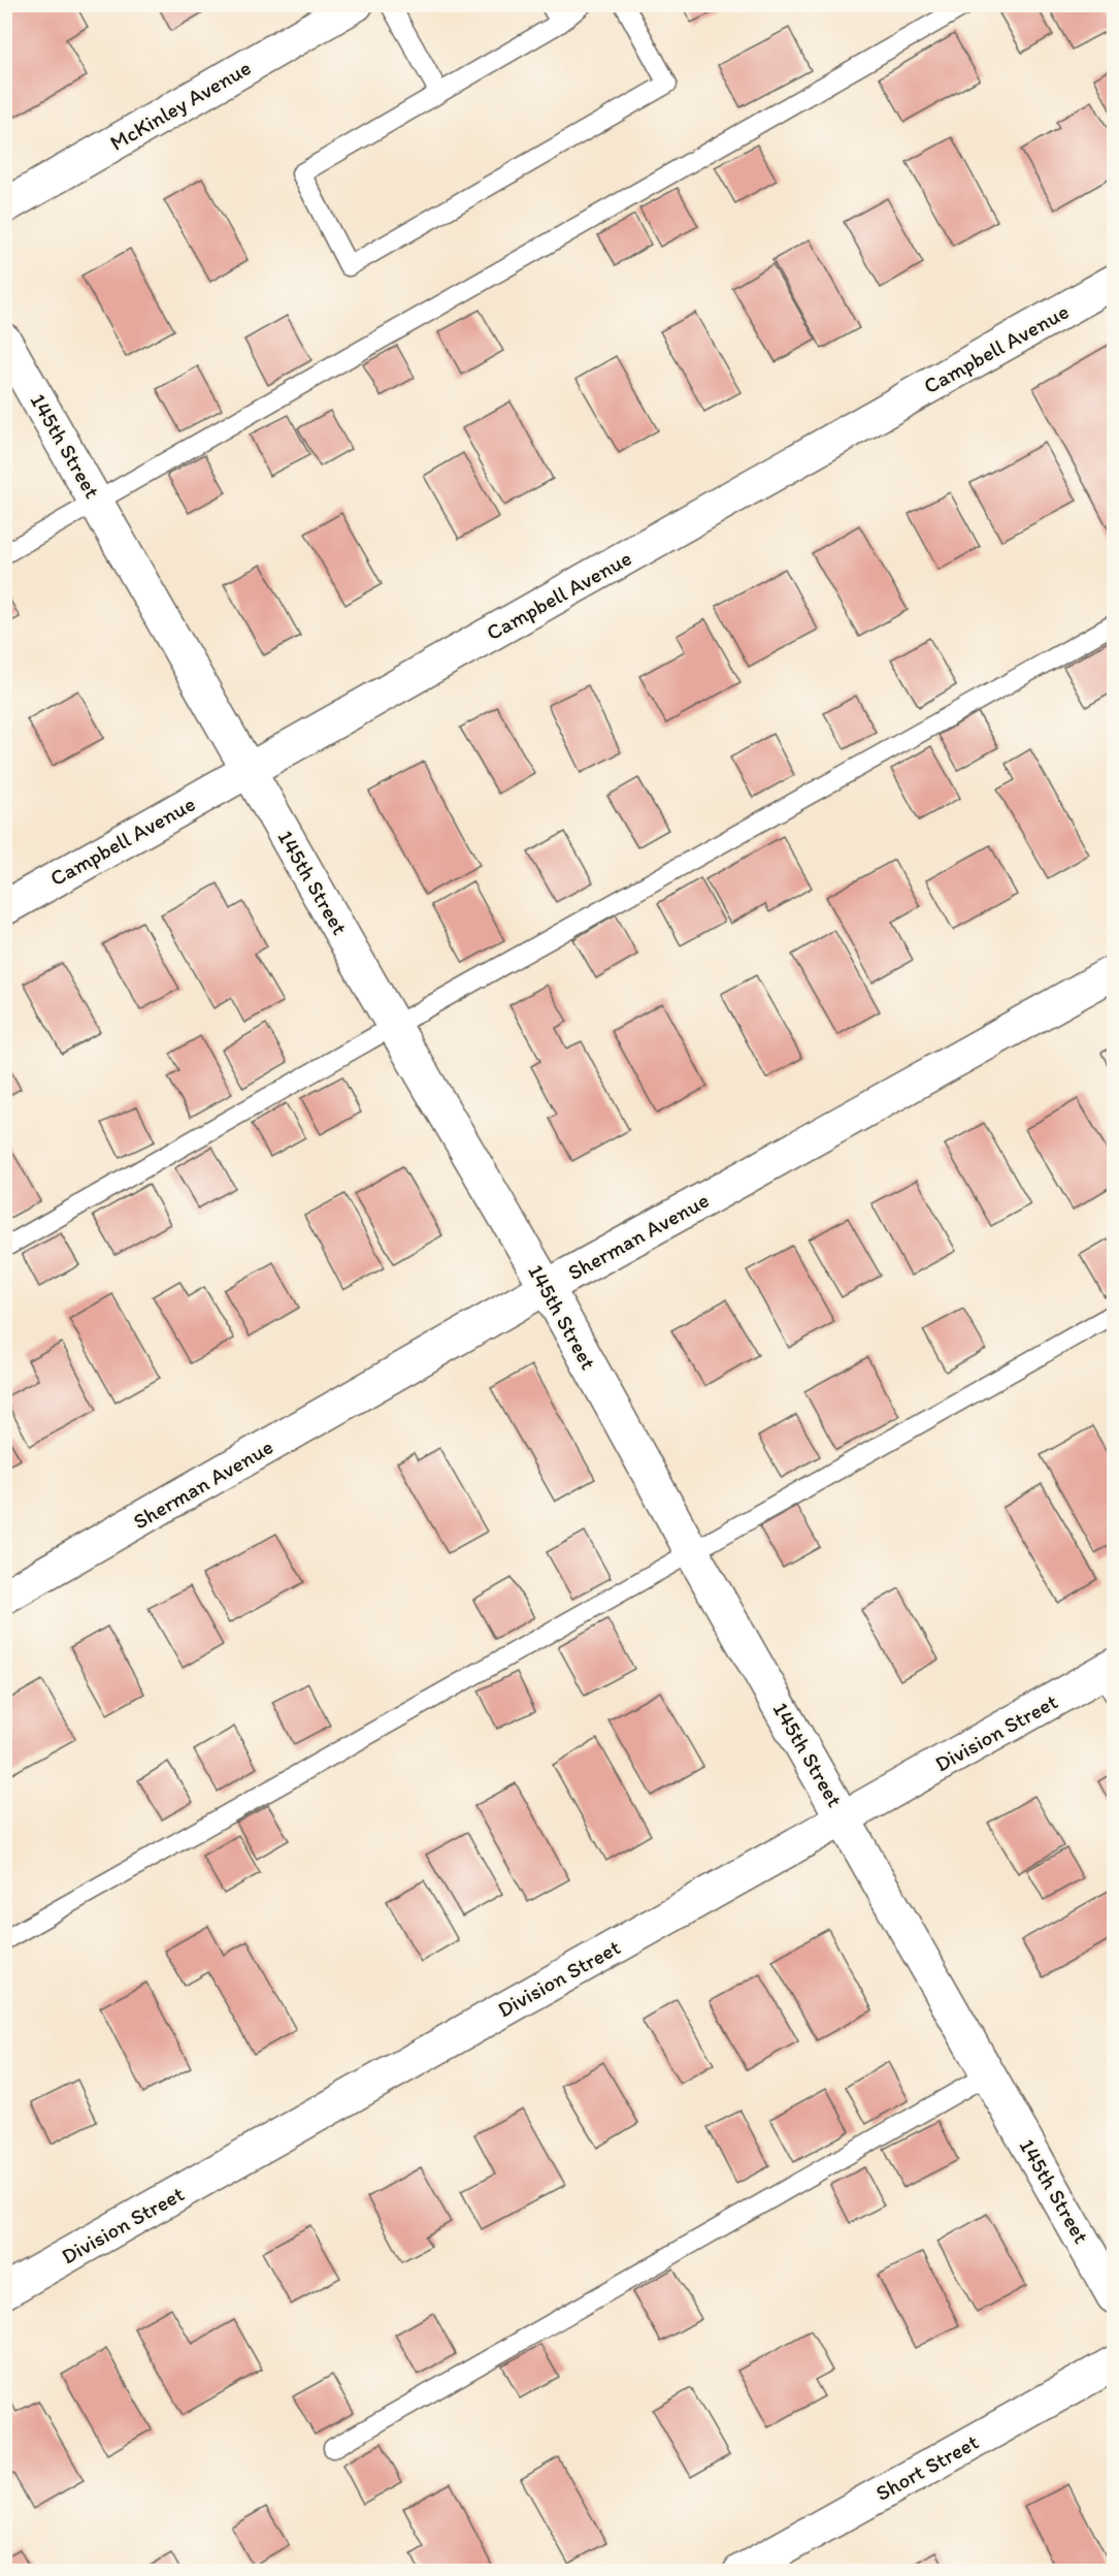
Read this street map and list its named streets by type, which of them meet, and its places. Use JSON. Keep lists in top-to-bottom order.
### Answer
{
  "streets": {
    "street": [
      "McKinley Avenue",
      "Campbell Avenue",
      "145th Street",
      "Sherman Avenue",
      "Division Street",
      "Short Street"
    ]
  },
  "crossings": [
    ["Campbell Avenue", "145th Street"],
    ["145th Street", "Sherman Avenue"],
    ["145th Street", "Division Street"]
  ]
}
